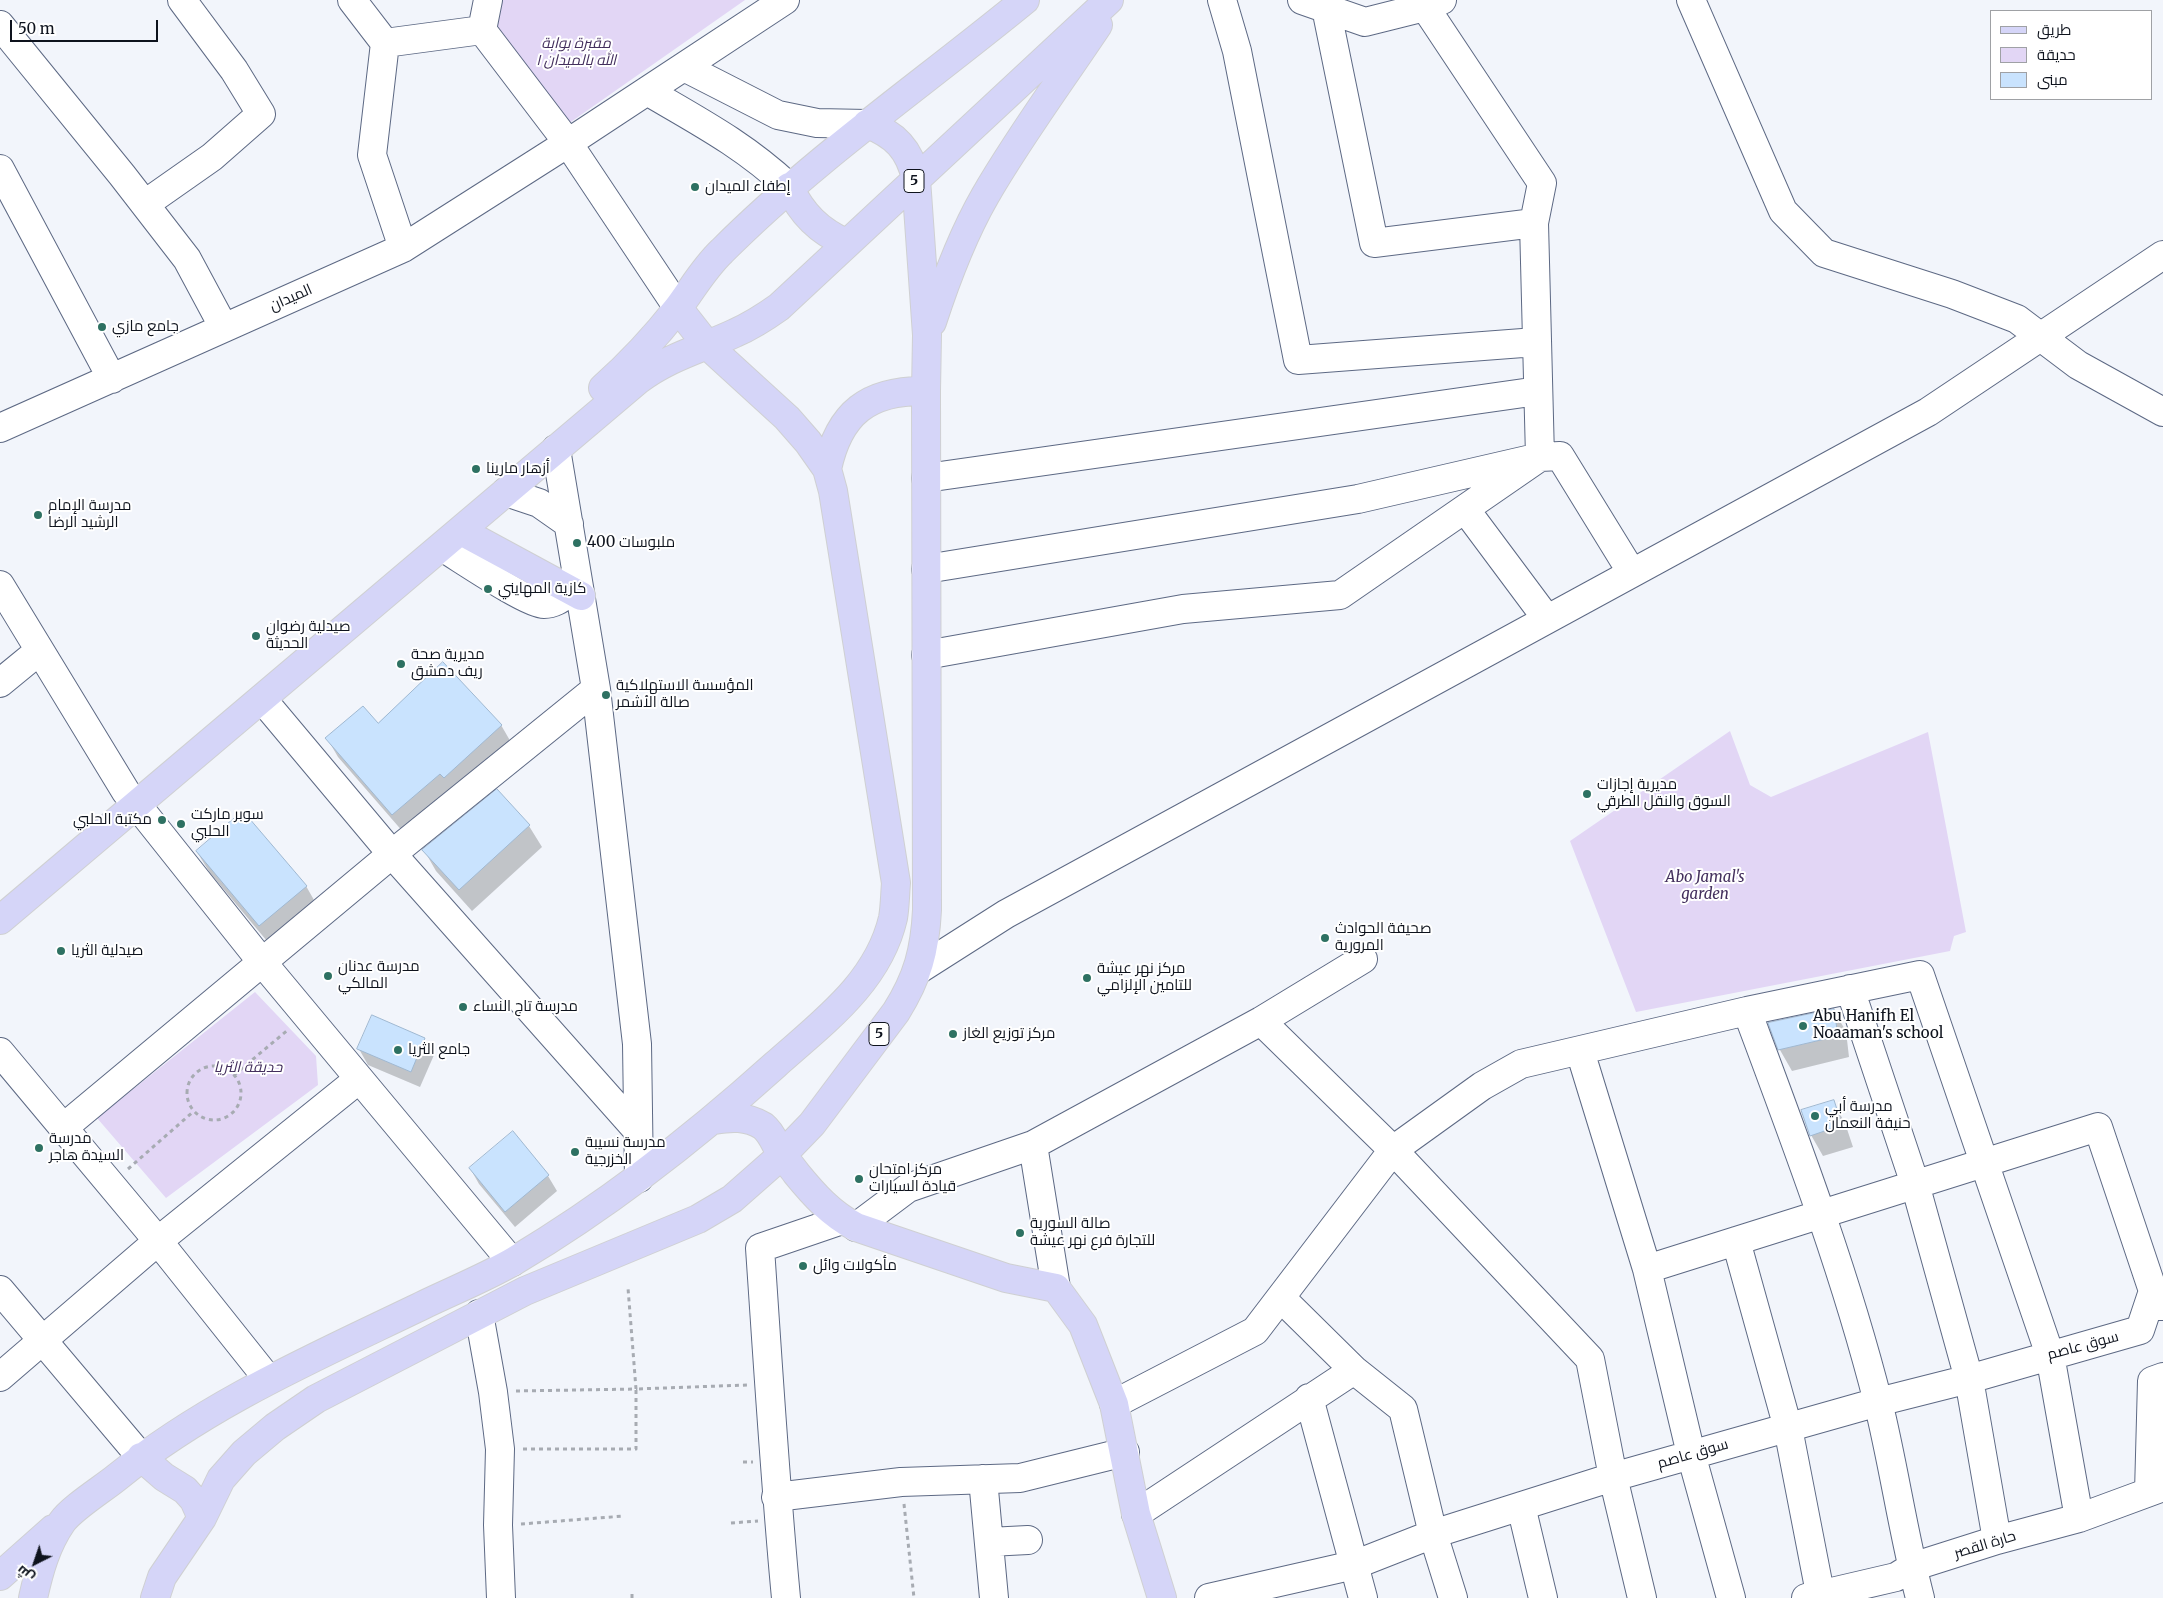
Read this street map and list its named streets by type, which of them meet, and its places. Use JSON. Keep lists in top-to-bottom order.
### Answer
{
  "streets": {
    "main road": ["5"],
    "street": ["الميدان", "سوق عاصم", "حارة القصر"]
  },
  "parks": ["مقبرة بوابة الله بالميدان ١", "Abo Jamal's garden", "حديقة الثريا"],
  "places": [
    "إطفاء الميدان",
    "جامع مازي",
    "أزهار مارينا",
    "مدرسة الإمام الرشيد الرضا",
    "ملبوسات 400",
    "كازية المهايني",
    "صيدلية رضوان الحديثة",
    "مديرية صحة ريف دمشق",
    "المؤسسة الاستهلاكية صالة الأشمر",
    "مديرية إجازات السوق والنقل الطرقي",
    "مكتبة الحلبي",
    "سوبر ماركت الحلبي",
    "صحيفة الحوادث المرورية",
    "صيدلية الثريا",
    "مدرسة عدنان المالكي",
    "مركز نهر عيشة للتامين الإلزامي",
    "مدرسة تاج النساء",
    "Abu Hanifh El Noaaman's school",
    "مركز توزيع الغاز",
    "جامع الثريا",
    "مدرسة أبي حنيفة النعمان",
    "مدرسة السيدة هاجر",
    "مدرسة نسيبة الخزرجية",
    "مركز امتحان قيادة السيارات",
    "صالة السورية للتجارة فرع نهر عيشة",
    "مأكولات وائل"
  ],
  "legend": ["طريق", "حديقة", "مبنى"],
  "scale_bar": "50 m",
  "north": "bottom left"
}
